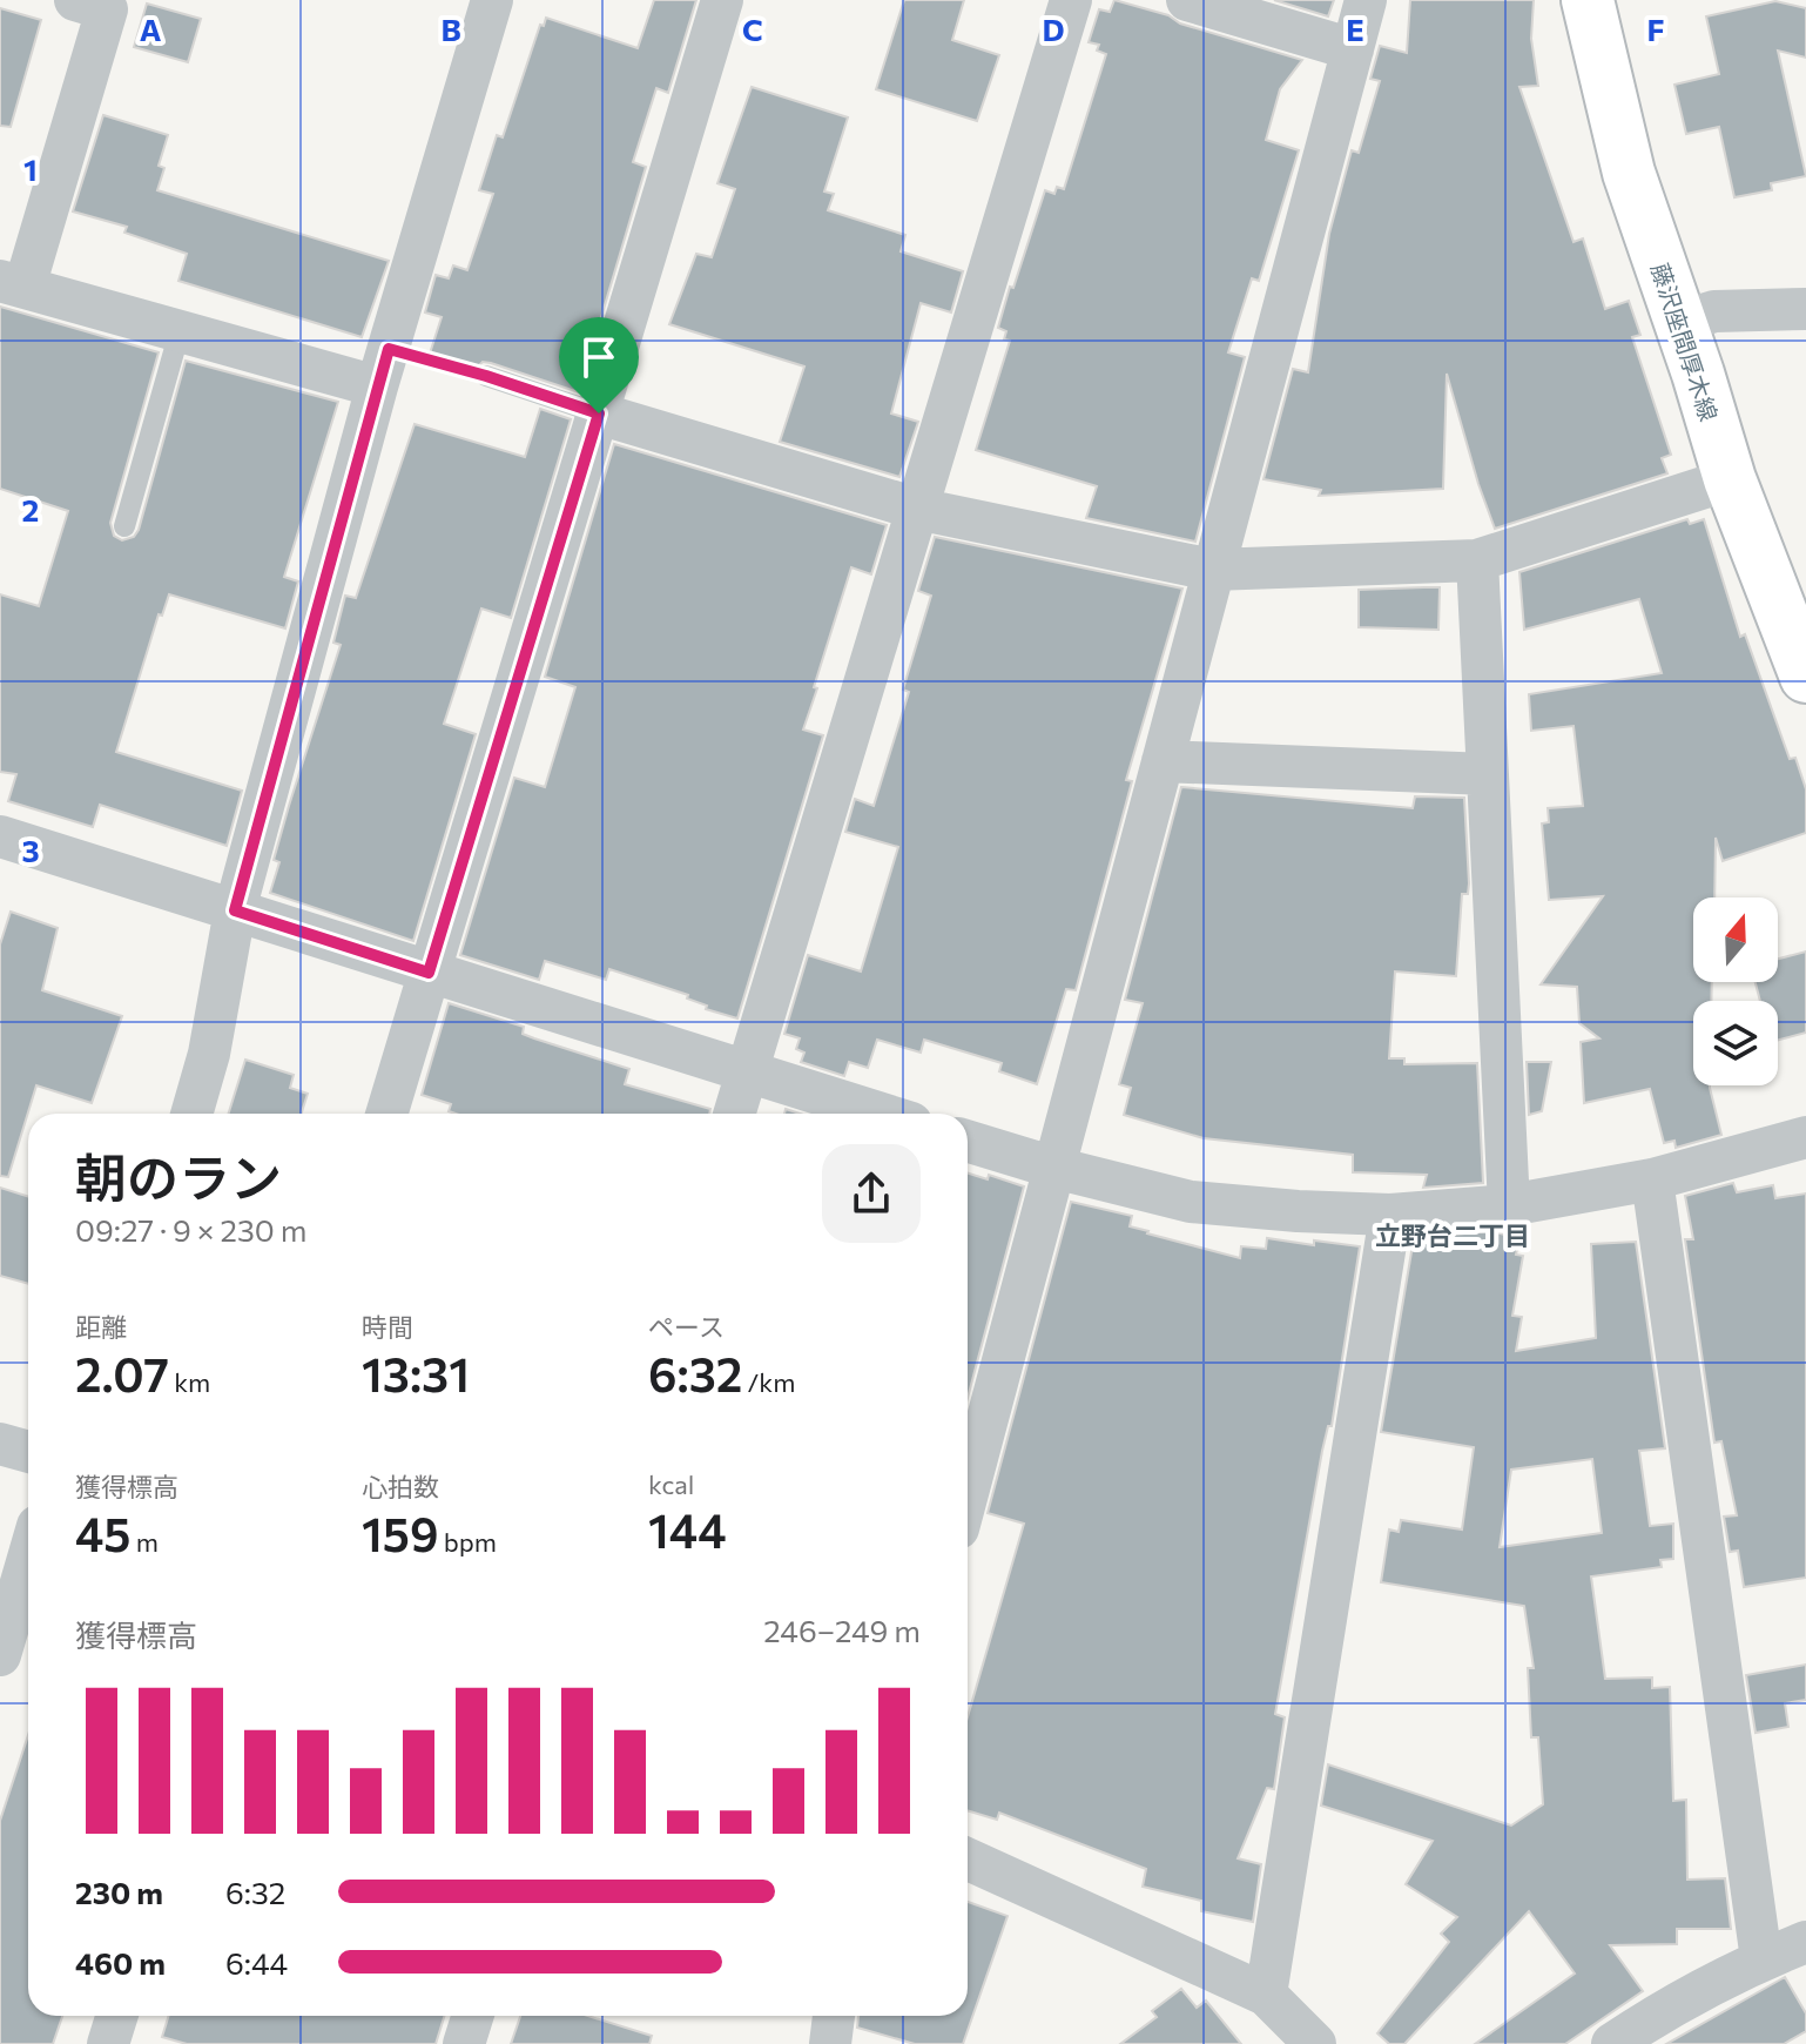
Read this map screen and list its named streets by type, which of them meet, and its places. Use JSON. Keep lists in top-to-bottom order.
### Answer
{
  "streets": {
    "main road": ["藤沢座間厚木線"]
  },
  "districts": ["立野台二丁目"],
  "north": "top",
  "page": {
    "heading": ["朝のラン", "09:27 · 9 × 230 m"],
    "stats": [
      ["距離", "2.07 km"],
      ["時間", "13:31"],
      ["ペース", "6:32 /km"],
      ["獲得標高", "45 m"],
      ["心拍数", "159 bpm"],
      ["kcal", "144"]
    ],
    "chart": ["獲得標高", "246–249 m"],
    "list": [
      {
        "name": "230 m",
        "note": "6:32"
      },
      {
        "name": "460 m",
        "note": "6:44"
      }
    ]
  },
  "grid": {
    "columns": [
      "A",
      "B",
      "C",
      "D",
      "E",
      "F"
    ],
    "rows": ["1", "2", "3"]
  }
}
